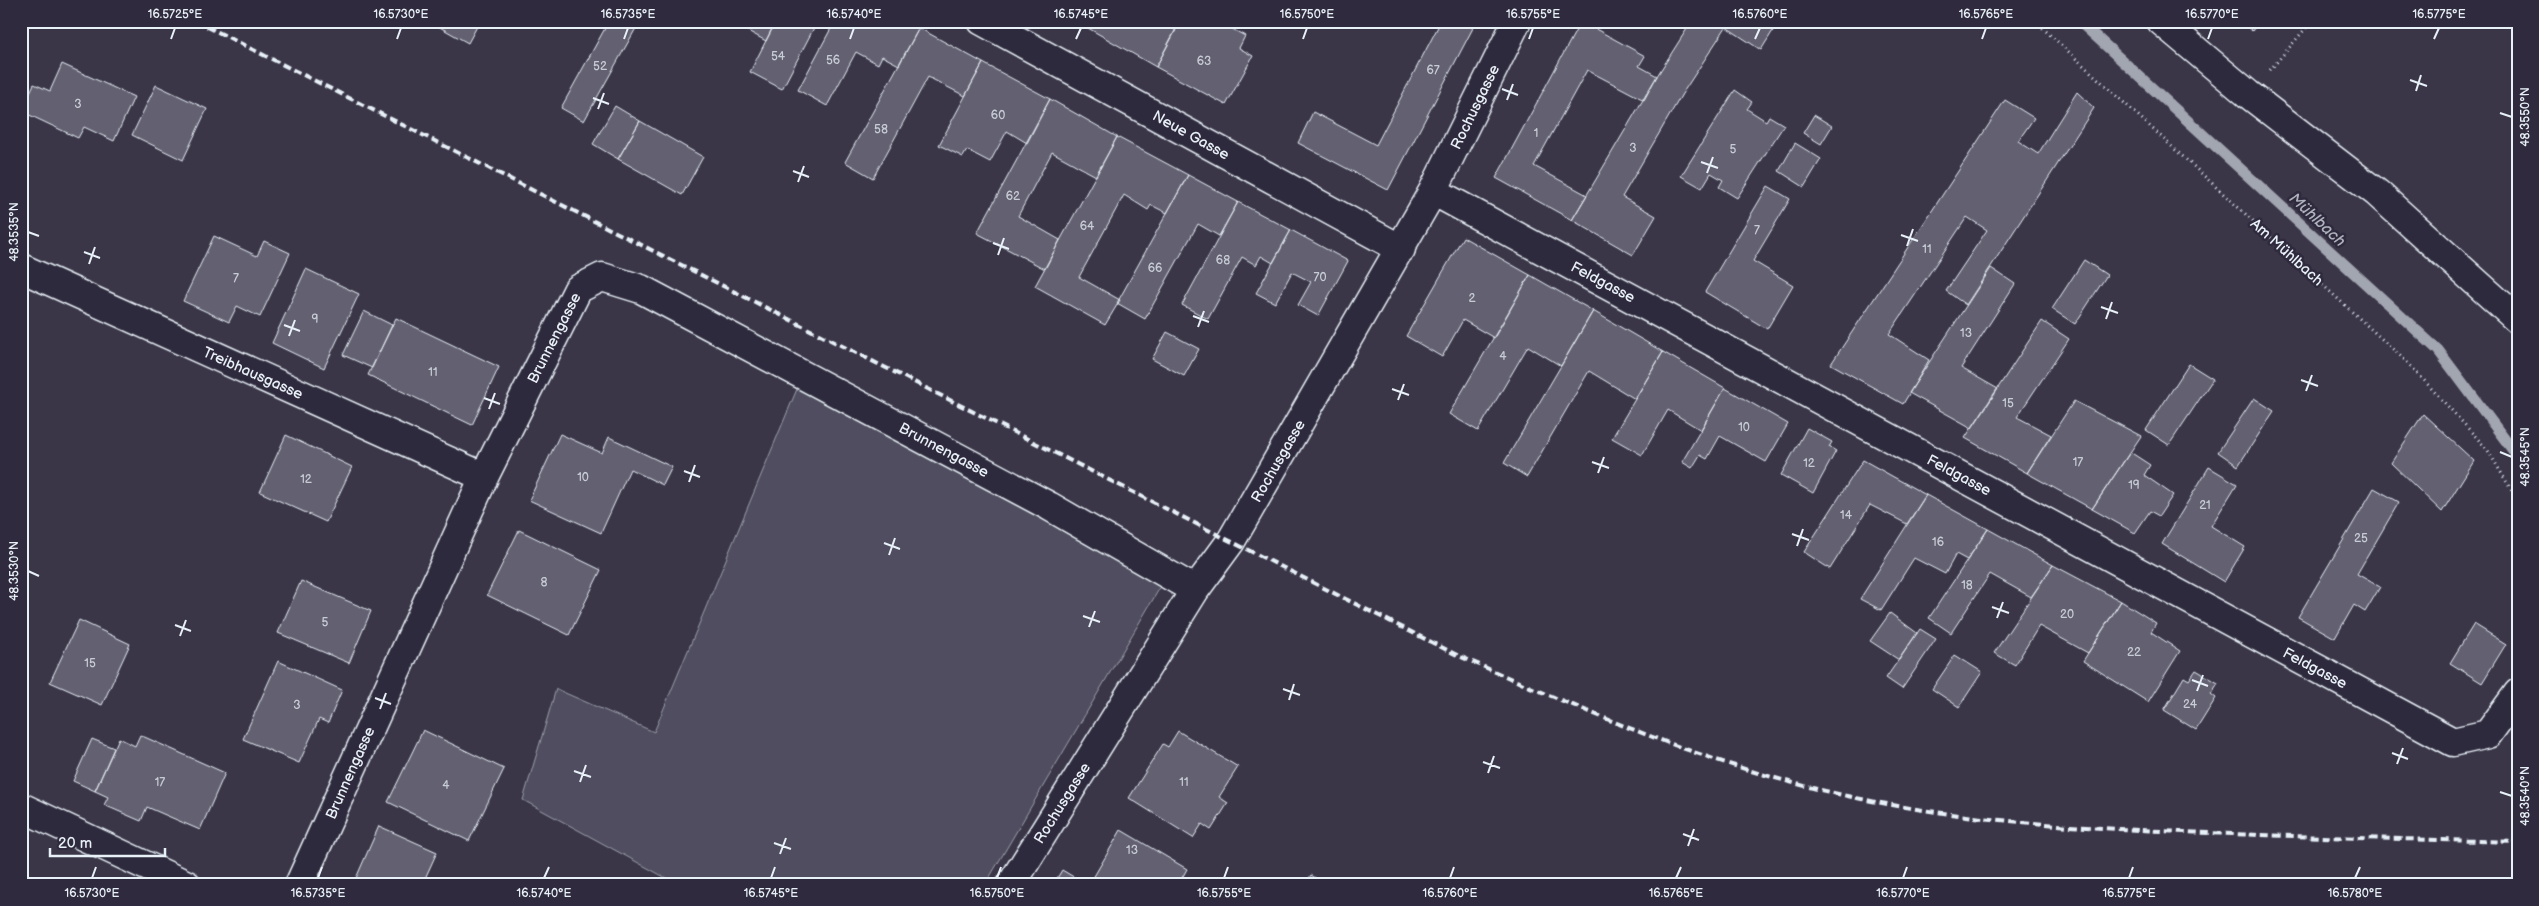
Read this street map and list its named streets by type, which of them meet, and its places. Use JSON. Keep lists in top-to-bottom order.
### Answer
{
  "streets": {
    "street": [
      "Rochusgasse",
      "Neue Gasse",
      "Feldgasse",
      "Brunnengasse",
      "Treibhausgasse"
    ],
    "path": ["Am Mühlbach"]
  },
  "crossings": [
    ["Rochusgasse", "Neue Gasse"],
    ["Rochusgasse", "Feldgasse"],
    ["Rochusgasse", "Brunnengasse"],
    ["Brunnengasse", "Treibhausgasse"]
  ],
  "water": ["Mühlbach"],
  "house_numbers": [
    "54",
    "56",
    "63",
    "52",
    "67",
    "3",
    "60",
    "58",
    "1",
    "3",
    "5",
    "62",
    "64",
    "7",
    "11",
    "68",
    "66",
    "70",
    "7",
    "2",
    "9",
    "13",
    "4",
    "11",
    "15",
    "10",
    "17",
    "12",
    "10",
    "12",
    "19",
    "21",
    "14",
    "25",
    "16",
    "8",
    "18",
    "20",
    "5",
    "22",
    "15",
    "24",
    "3",
    "17",
    "11",
    "4",
    "13"
  ],
  "scale_bar": "20 m",
  "coordinates": [
    "16.5725°E",
    "16.5730°E",
    "16.5735°E",
    "16.5740°E",
    "16.5745°E",
    "16.5750°E",
    "16.5755°E",
    "16.5760°E",
    "16.5765°E",
    "16.5770°E",
    "16.5775°E",
    "48.3550°N",
    "48.3535°N",
    "48.3545°N",
    "48.3530°N",
    "48.3540°N",
    "16.5780°E"
  ]
}
